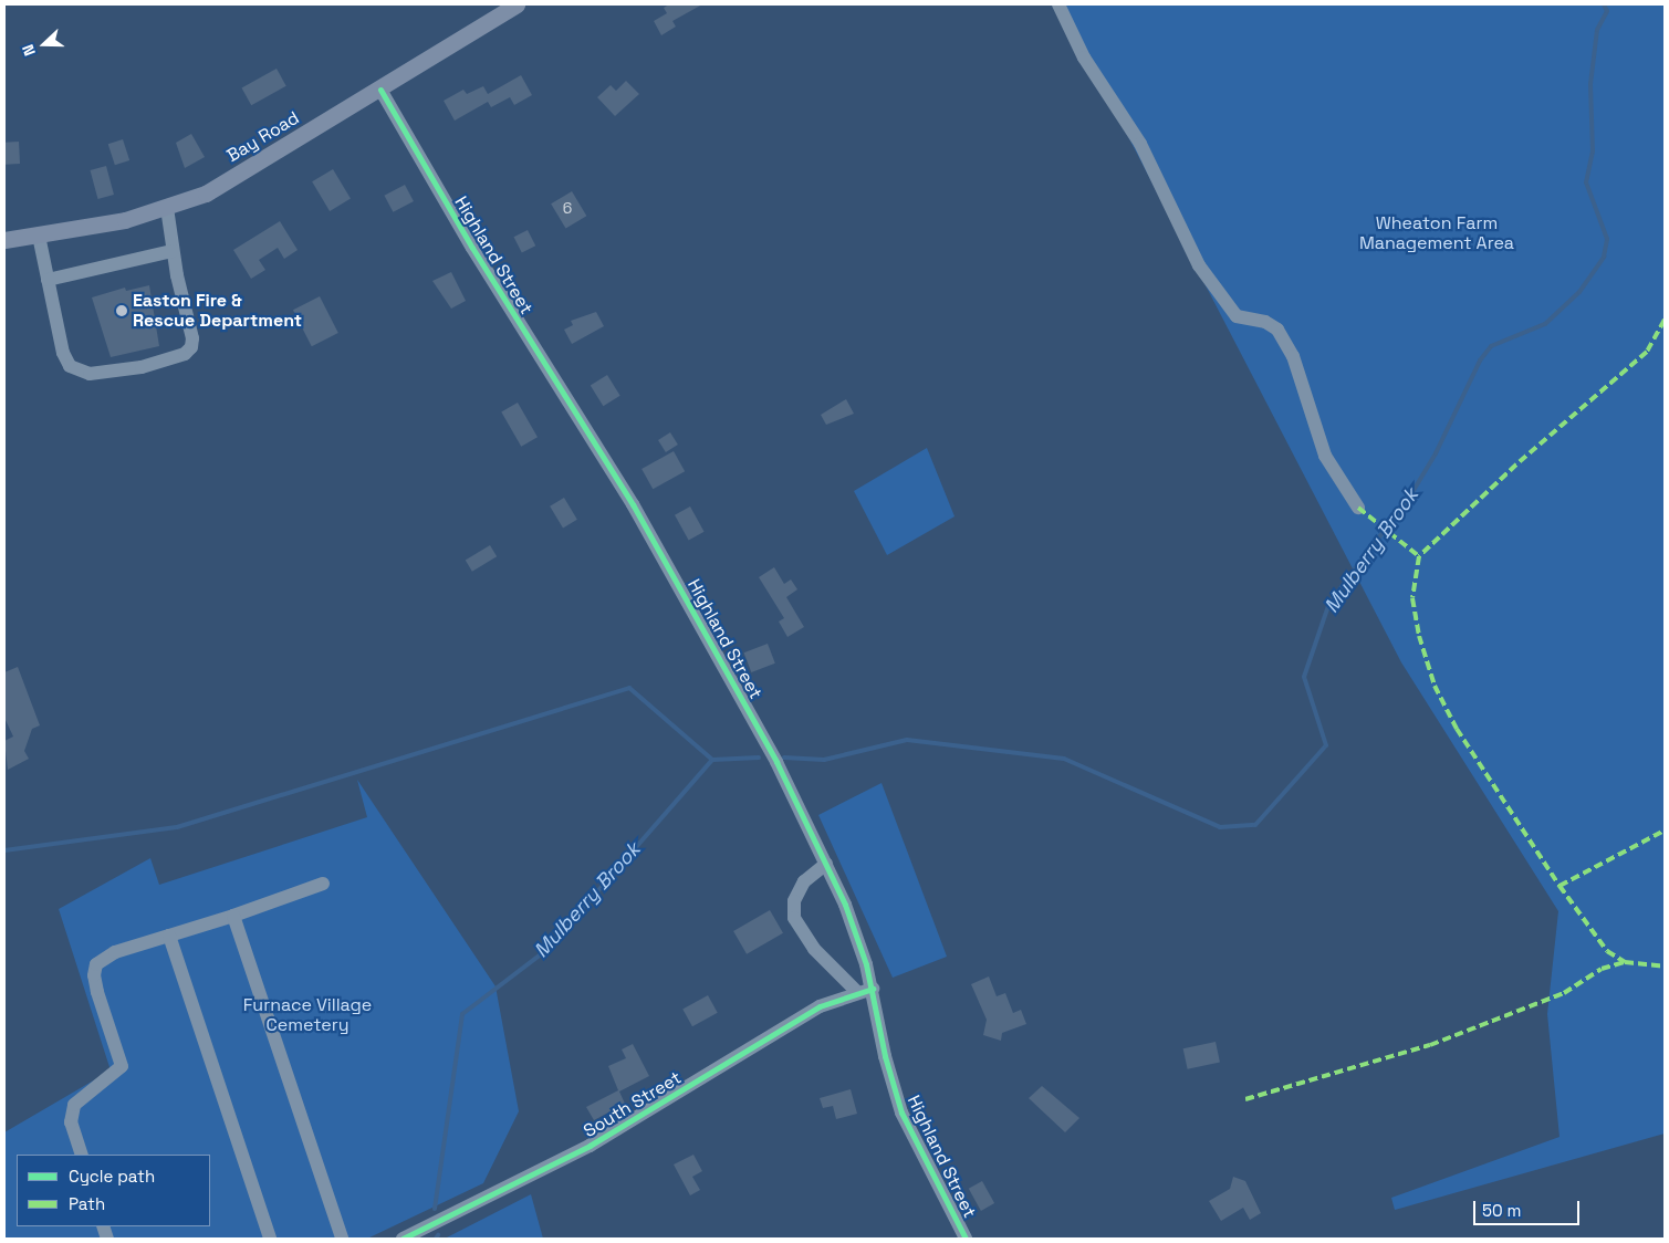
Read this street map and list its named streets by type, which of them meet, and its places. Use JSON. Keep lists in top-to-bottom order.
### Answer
{
  "streets": {
    "main road": ["Bay Road"],
    "street": ["Highland Street", "South Street"]
  },
  "crossings": [
    ["Bay Road", "Highland Street"],
    ["Highland Street", "South Street"]
  ],
  "water": ["Mulberry Brook"],
  "parks": ["Wheaton Farm Management Area", "Furnace Village Cemetery"],
  "places": ["Easton Fire & Rescue Department"],
  "house_numbers": ["6"],
  "legend": ["Cycle path", "Path"],
  "scale_bar": "50 m",
  "north": "left"
}
